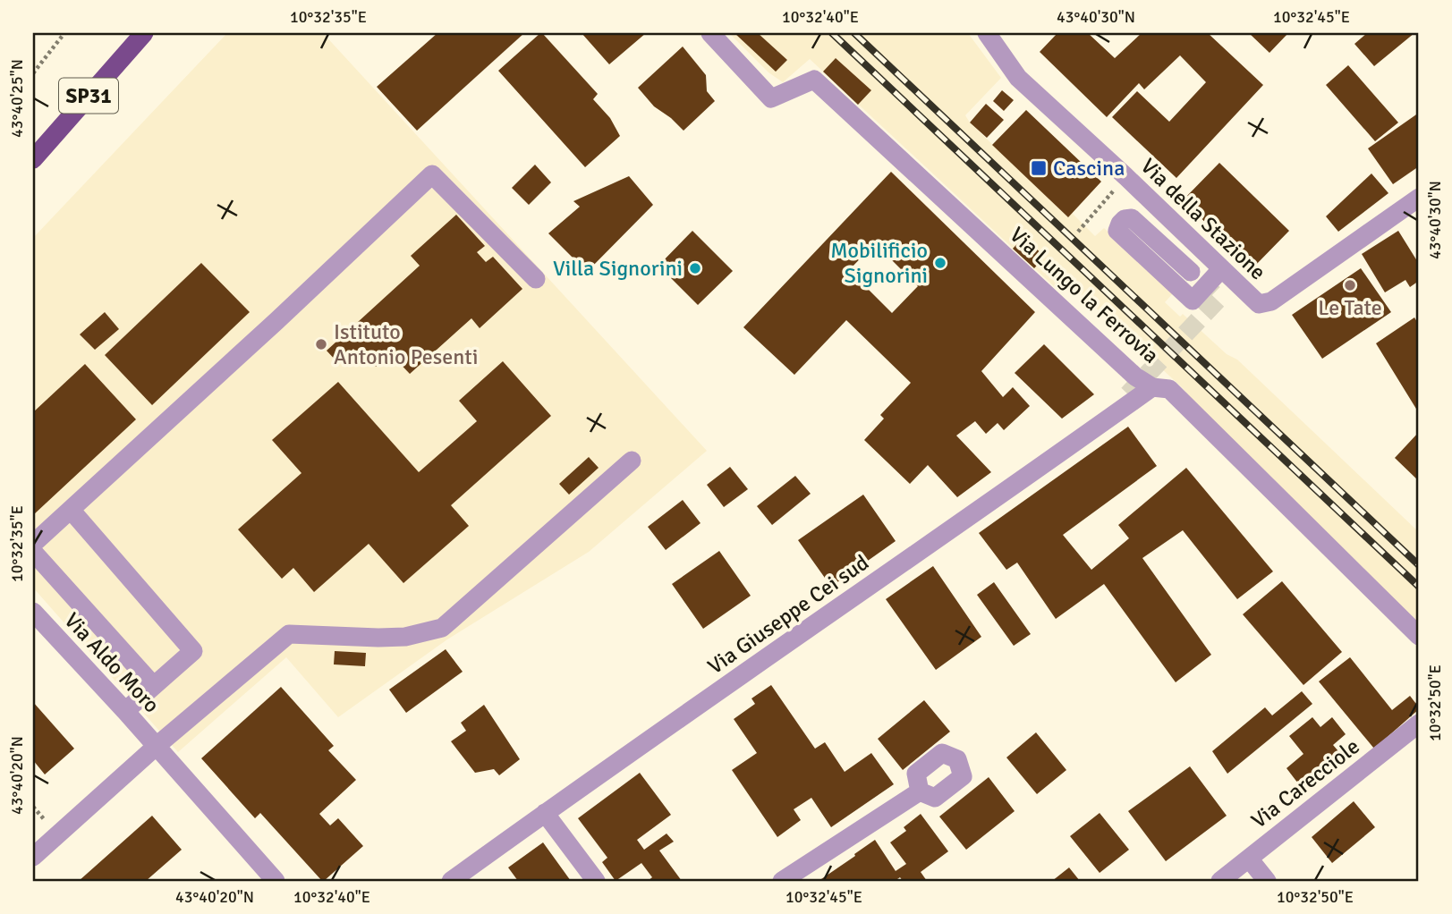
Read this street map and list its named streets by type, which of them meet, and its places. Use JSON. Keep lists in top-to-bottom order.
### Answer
{
  "streets": {
    "main road": ["SP31"],
    "street": [
      "Via della Stazione",
      "Via Lungo la Ferrovia",
      "Via Giuseppe Cei sud",
      "Via Aldo Moro",
      "Via Carecciole"
    ]
  },
  "crossings": [
    ["Via Lungo la Ferrovia", "Via Giuseppe Cei sud"]
  ],
  "places": {
    "transit": ["Cascina"],
    "other": [
      "Mobilificio Signorini",
      "Villa Signorini",
      "Le Tate",
      "Istituto Antonio Pesenti"
    ]
  },
  "coordinates": [
    "10°32'35\"E",
    "10°32'40\"E",
    "43°40'30\"N",
    "10°32'45\"E",
    "43°40'25\"N",
    "10°32'50\"E",
    "43°40'20\"N"
  ]
}
